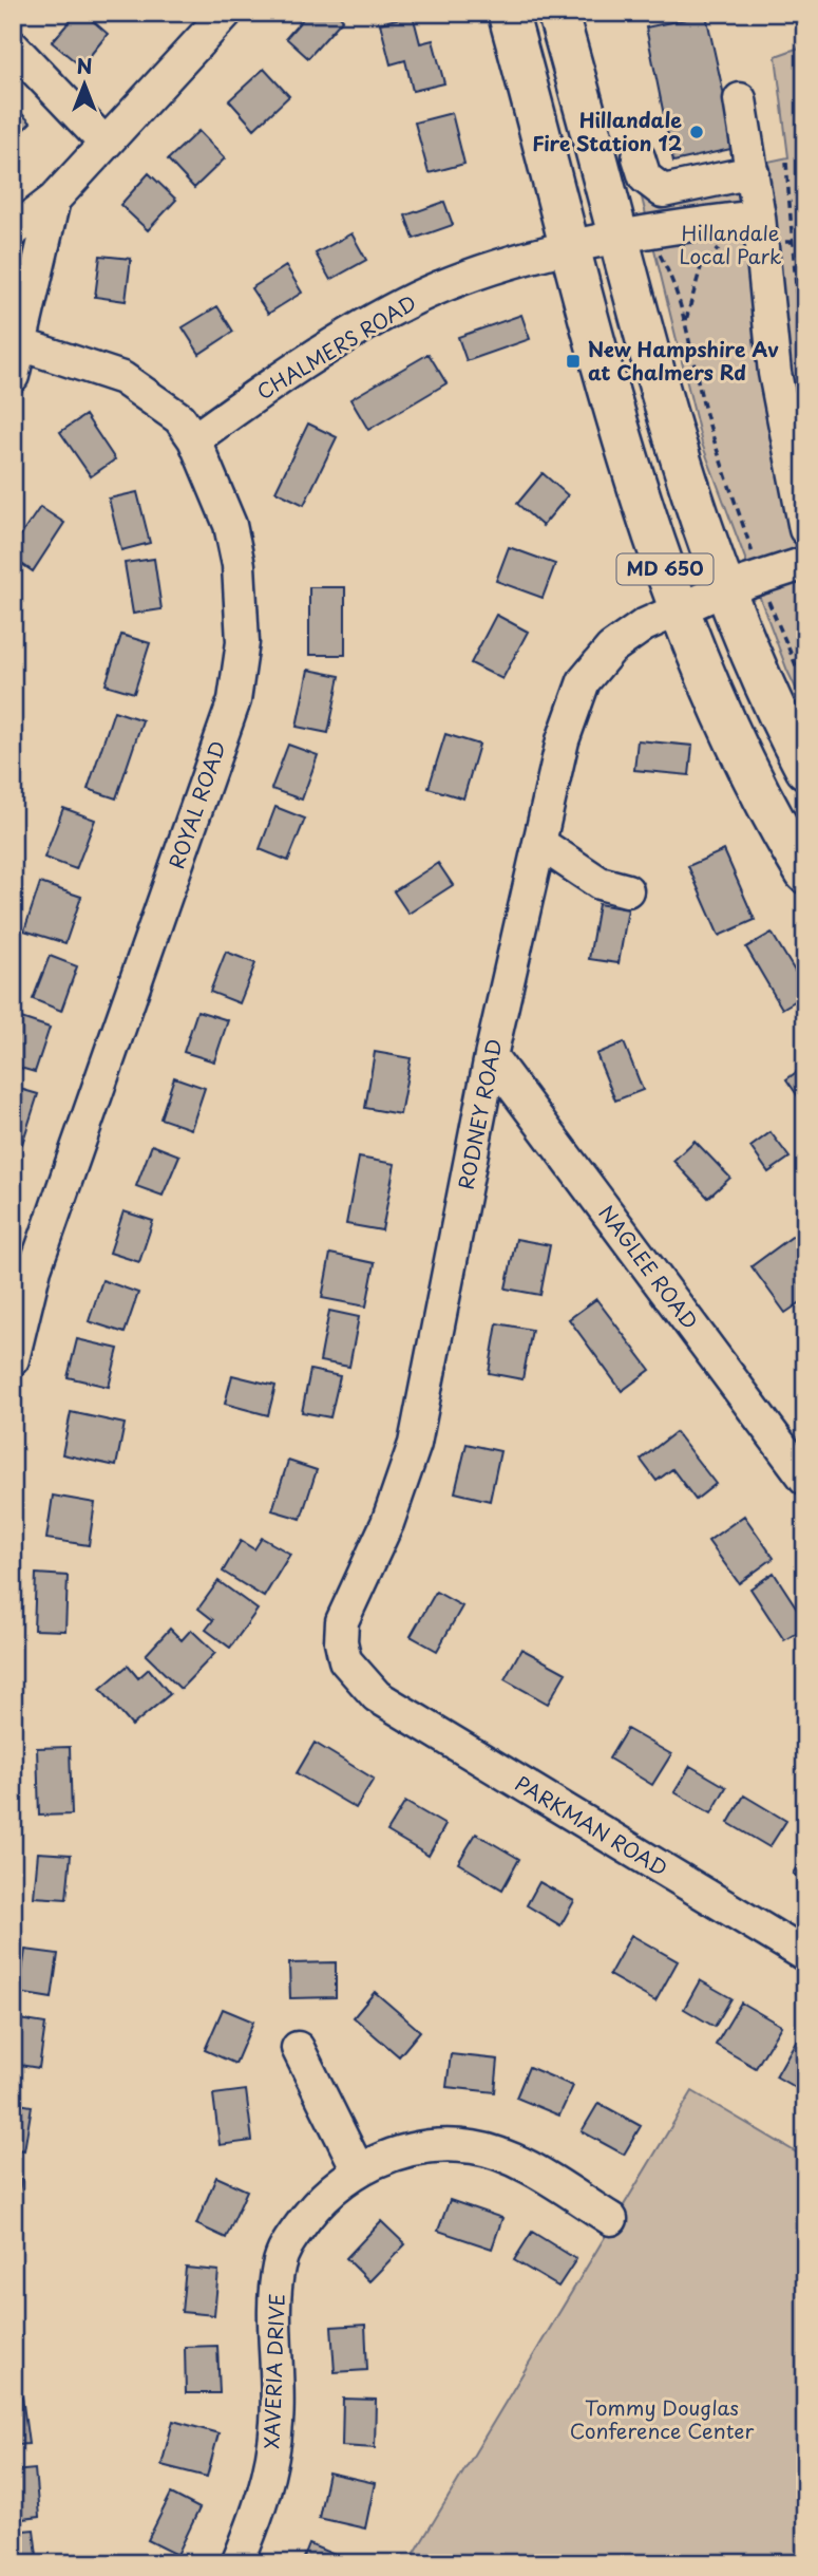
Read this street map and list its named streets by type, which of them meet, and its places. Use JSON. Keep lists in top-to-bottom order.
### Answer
{
  "streets": {
    "main road": ["MD 650"],
    "street": [
      "CHALMERS ROAD",
      "ROYAL ROAD",
      "RODNEY ROAD",
      "NAGLEE ROAD",
      "PARKMAN ROAD",
      "XAVERIA DRIVE"
    ]
  },
  "crossings": [
    ["CHALMERS ROAD", "MD 650"],
    ["CHALMERS ROAD", "ROYAL ROAD"],
    ["MD 650", "RODNEY ROAD"],
    ["RODNEY ROAD", "NAGLEE ROAD"],
    ["RODNEY ROAD", "PARKMAN ROAD"]
  ],
  "parks": ["Hillandale Local Park", "Tommy Douglas Conference Center"],
  "places": {
    "other": ["Hillandale Fire Station 12"],
    "transit": ["New Hampshire Av at Chalmers Rd"]
  },
  "north": "top"
}
